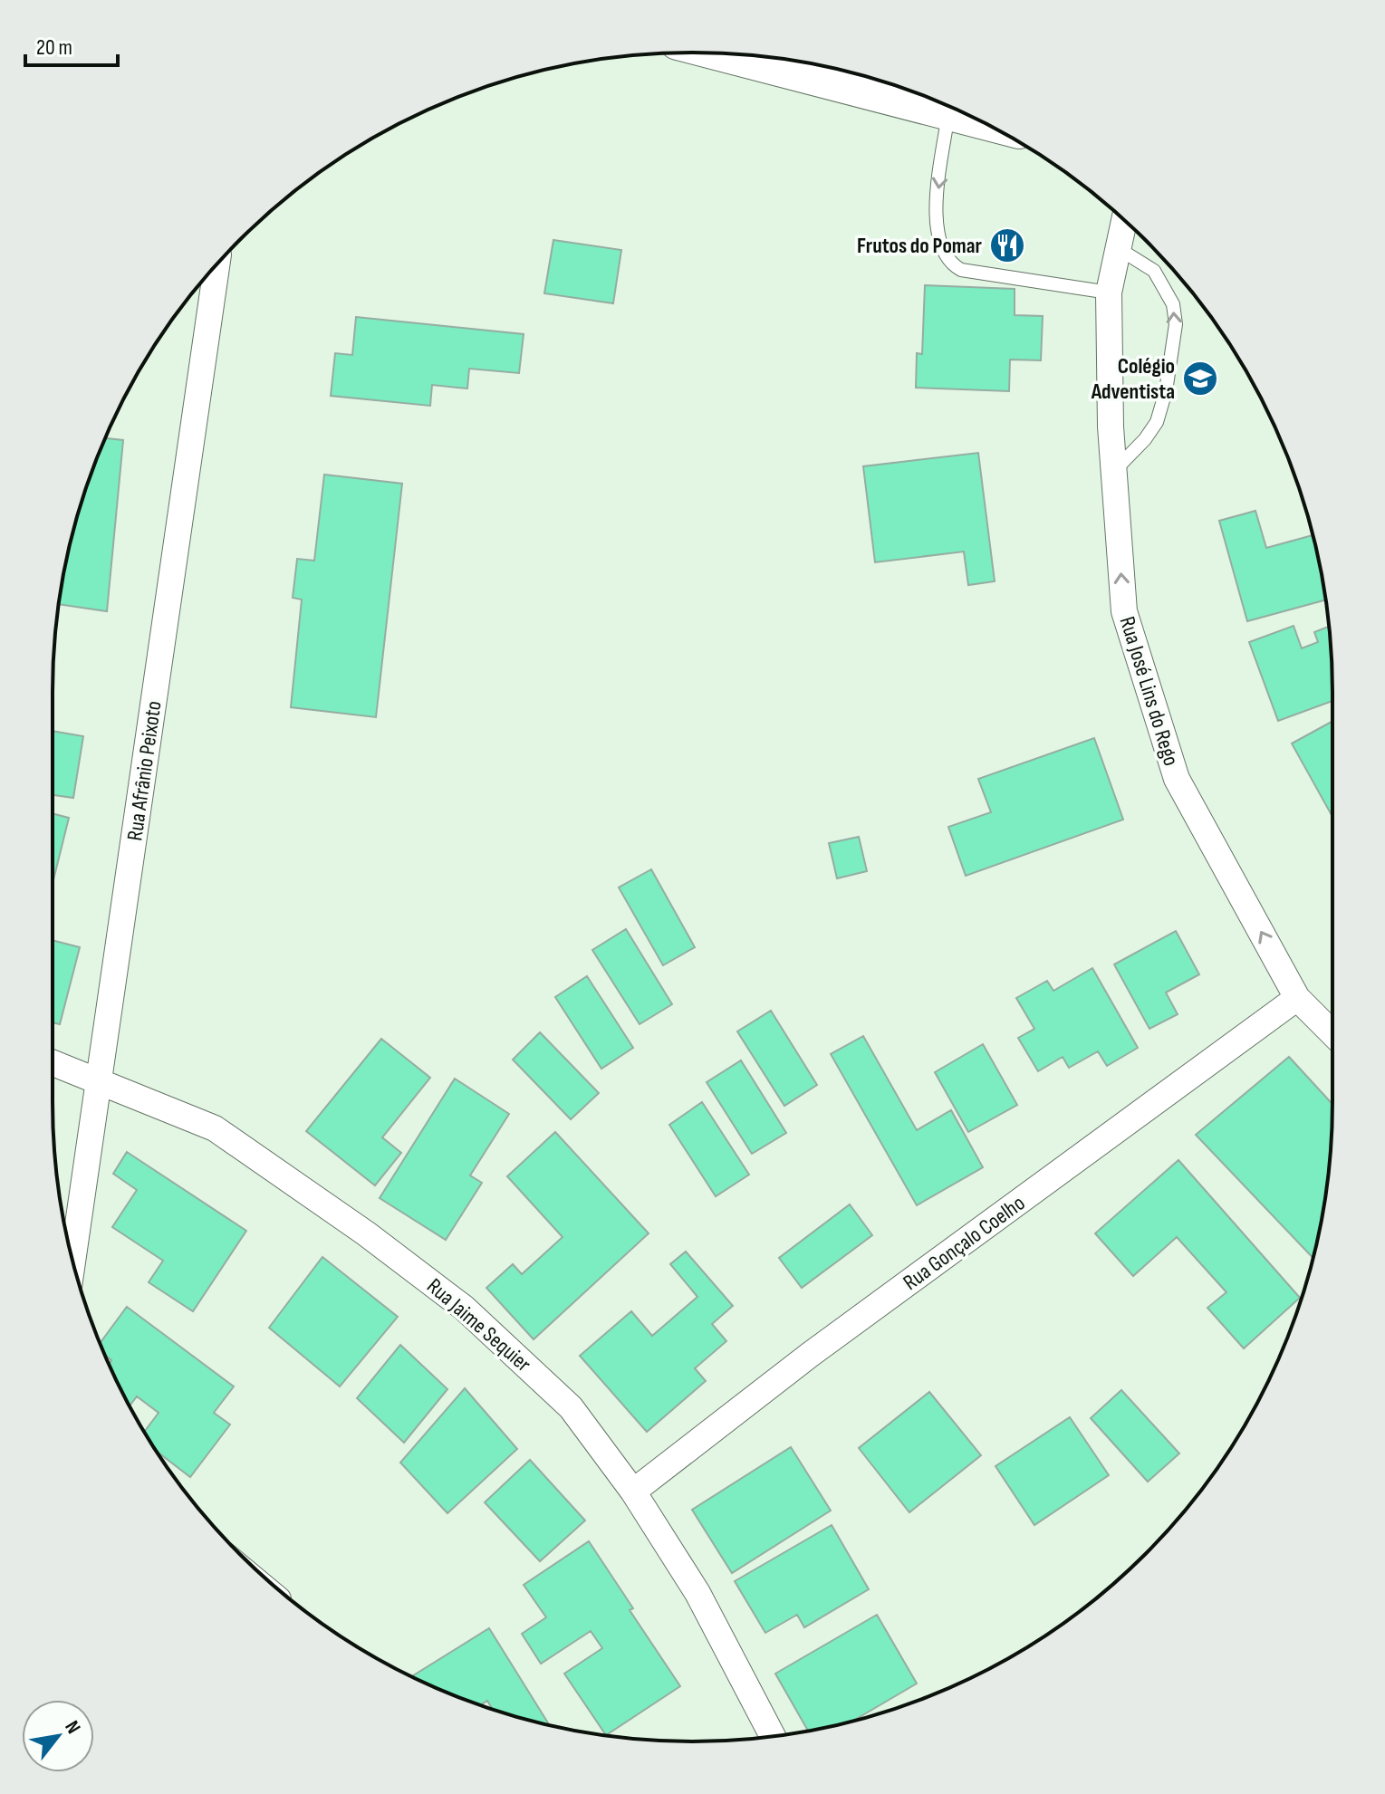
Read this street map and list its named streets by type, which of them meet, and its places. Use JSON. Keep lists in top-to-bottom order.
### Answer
{
  "streets": {
    "street": [
      "Rua José Lins do Rego",
      "Rua Afrânio Peixoto",
      "Rua Gonçalo Coelho",
      "Rua Jaime Sequier"
    ]
  },
  "crossings": [
    ["Rua José Lins do Rego", "Rua Gonçalo Coelho"],
    ["Rua Afrânio Peixoto", "Rua Jaime Sequier"],
    ["Rua Gonçalo Coelho", "Rua Jaime Sequier"]
  ],
  "one_way": ["Rua José Lins do Rego"],
  "places": {
    "restaurant": ["Frutos do Pomar"],
    "school or university": ["Colégio Adventista"]
  },
  "scale_bar": "20 m",
  "north": "top right"
}
